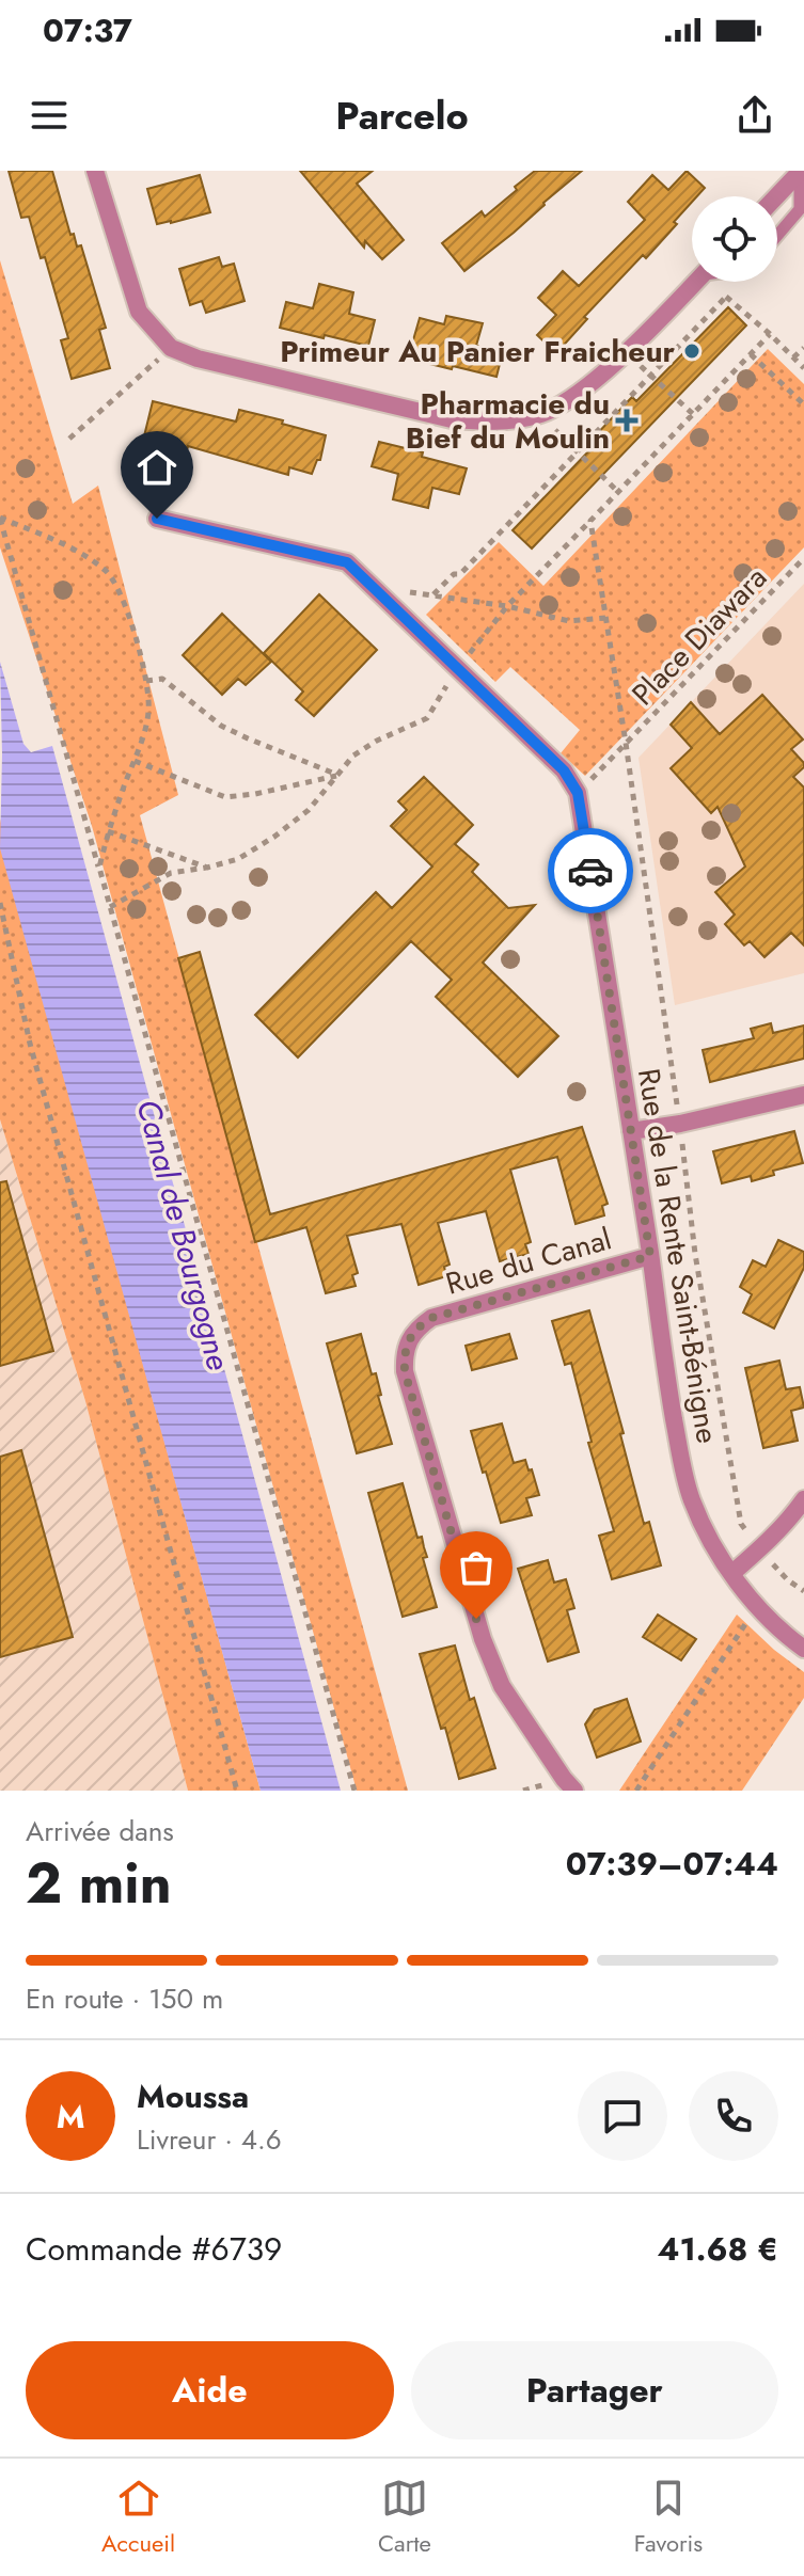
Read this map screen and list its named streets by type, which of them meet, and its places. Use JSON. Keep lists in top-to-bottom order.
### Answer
{
  "streets": {
    "street": ["Rue de la Rente Saint-Bénigne", "Rue du Canal"],
    "path": ["Place Diawara"]
  },
  "crossings": [
    ["Place Diawara", "Rue de la Rente Saint-Bénigne"],
    ["Rue de la Rente Saint-Bénigne", "Rue du Canal"]
  ],
  "water": ["Canal de Bourgogne"],
  "places": {
    "other": ["Primeur Au Panier Fraicheur"],
    "health": ["Pharmacie du Bief du Moulin"]
  },
  "page": {
    "status": "07:37",
    "header": "Parcelo",
    "heading": ["2 min", "Arrivée dans", "07:39–07:44"],
    "panel": [
      "Moussa",
      "Livreur · 4.6",
      "Commande #6739",
      "41.68 €"
    ],
    "bar": "En route · 150 m",
    "round": "M",
    "buttons": ["Aide", "Partager"],
    "tabs": ["Accueil", "Carte", "Favoris"]
  }
}
